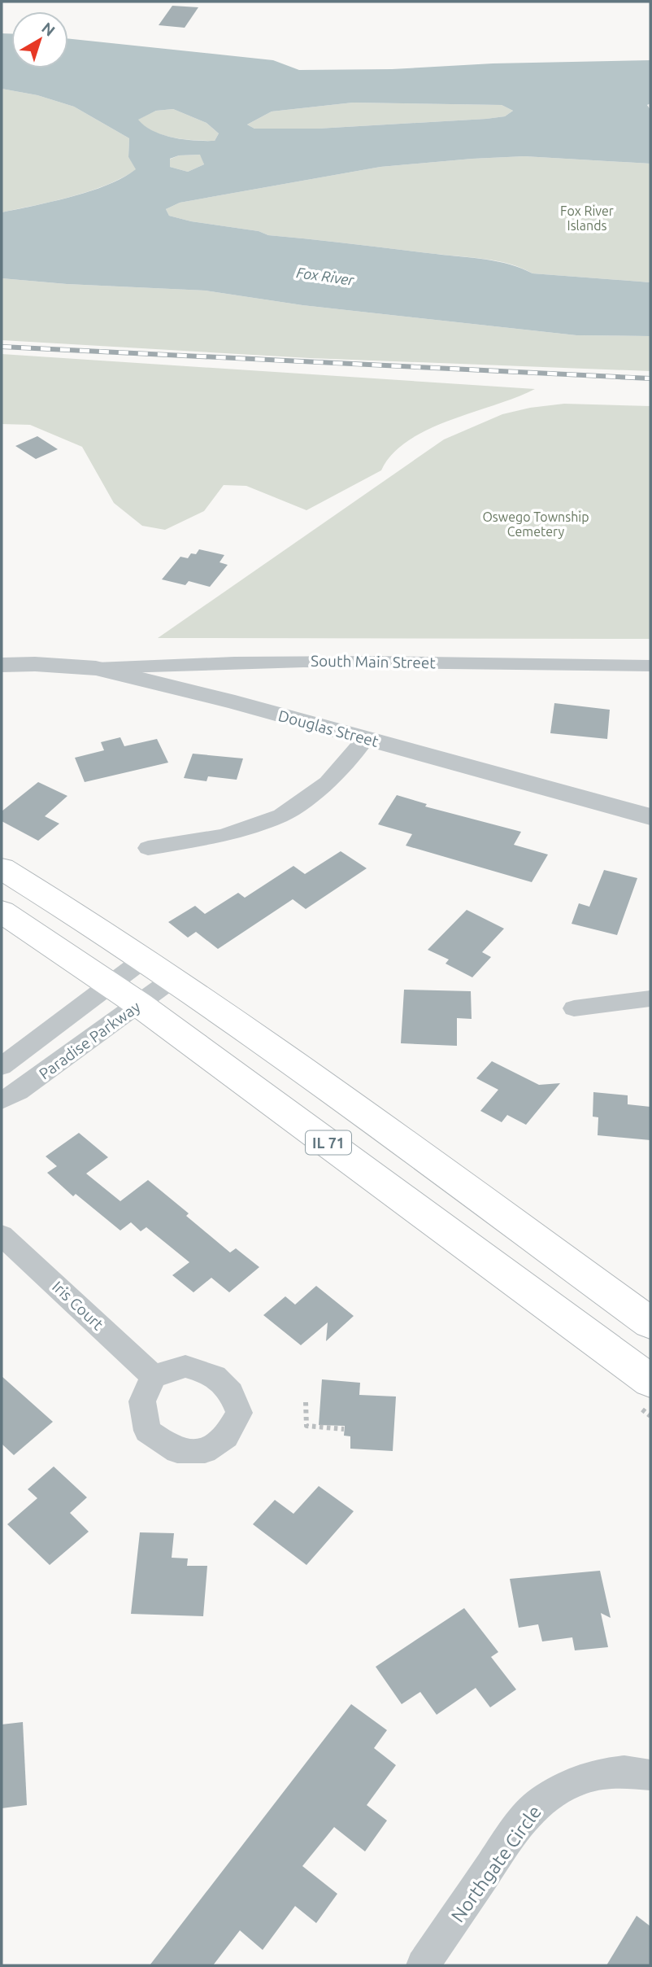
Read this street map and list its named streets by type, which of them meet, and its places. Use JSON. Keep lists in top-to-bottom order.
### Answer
{
  "streets": {
    "main road": ["IL 71"],
    "street": [
      "South Main Street",
      "Douglas Street",
      "Paradise Parkway",
      "Iris Court",
      "Northgate Circle"
    ]
  },
  "crossings": [
    ["South Main Street", "Douglas Street"],
    ["Paradise Parkway", "IL 71"]
  ],
  "water": ["Fox River"],
  "parks": ["Fox River Islands", "Oswego Township Cemetery"],
  "north": "top right"
}
